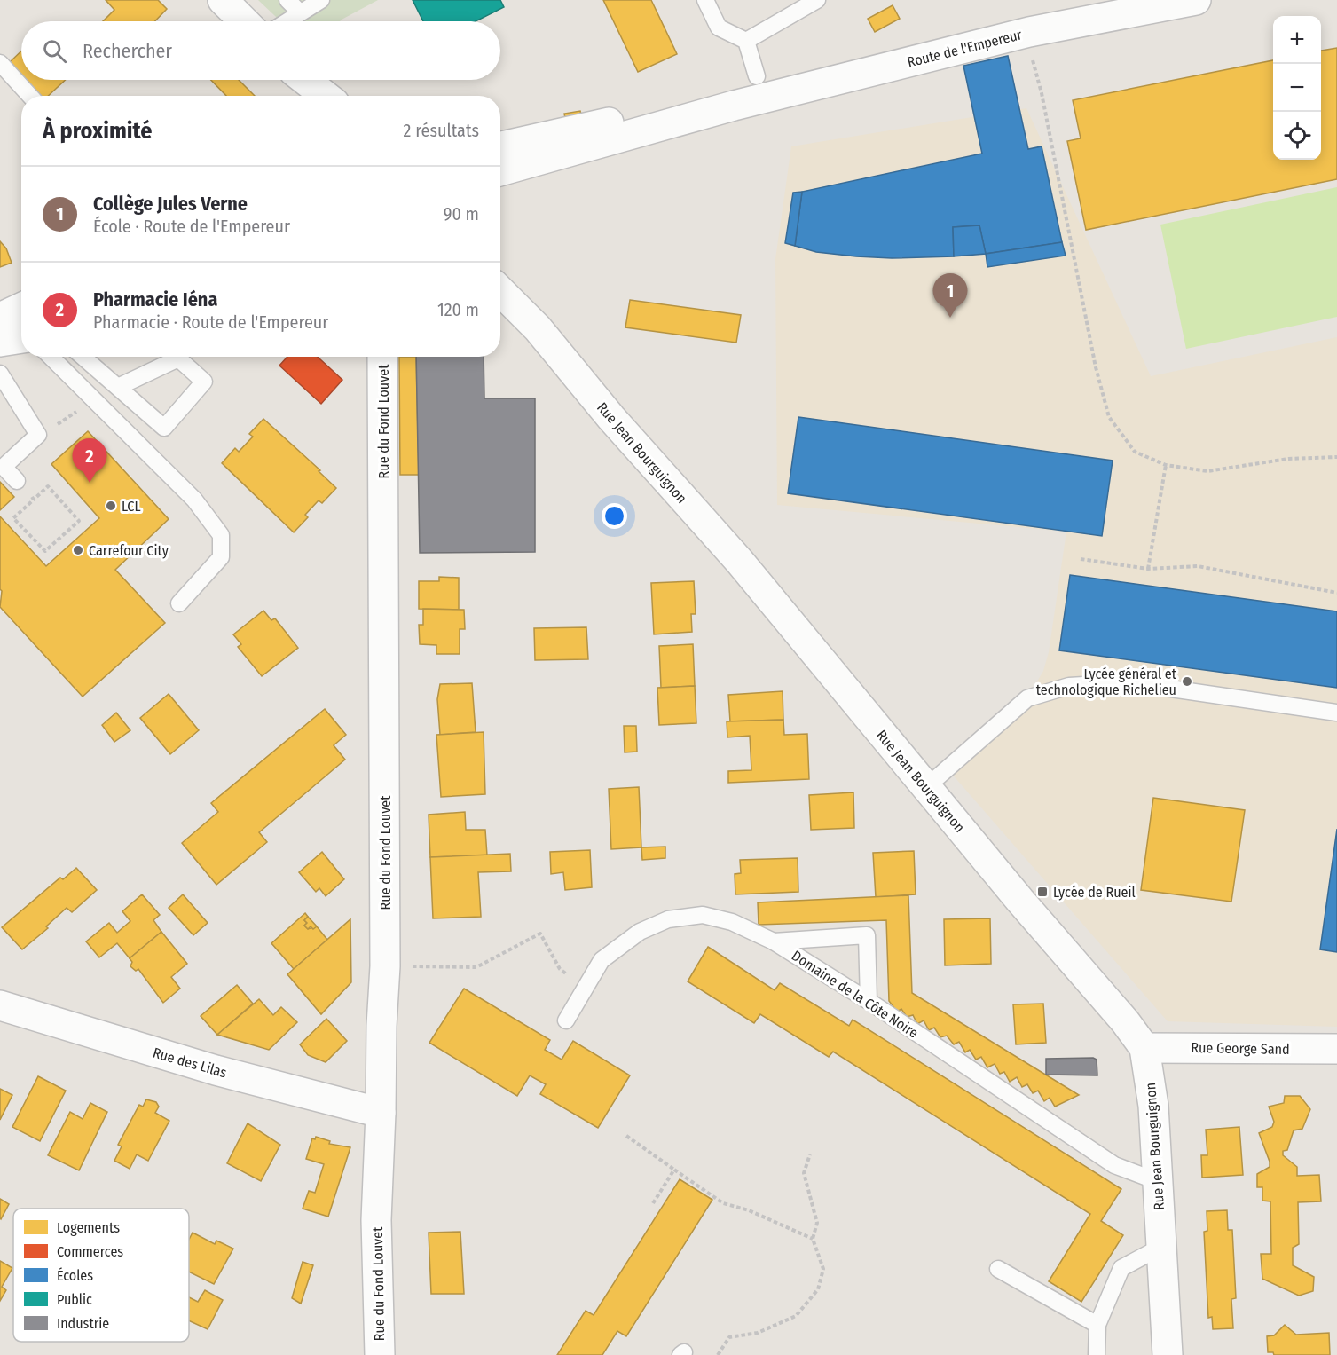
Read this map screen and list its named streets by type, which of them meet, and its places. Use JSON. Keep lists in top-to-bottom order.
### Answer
{
  "streets": {
    "street": [
      "Route de l'Empereur",
      "Rue du Fond Louvet",
      "Rue Jean Bourguignon",
      "Rue George Sand",
      "Rue des Lilas"
    ],
    "lane": ["Domaine de la Côte Noire"]
  },
  "crossings": [
    ["Rue du Fond Louvet", "Rue des Lilas"],
    ["Rue Jean Bourguignon", "Domaine de la Côte Noire"],
    ["Rue Jean Bourguignon", "Rue George Sand"]
  ],
  "places": {
    "other": ["LCL", "Carrefour City", "Lycée général et technologique Richelieu"],
    "transit": ["Lycée de Rueil"]
  },
  "legend": [
    "Logements",
    "Commerces",
    "Écoles",
    "Public",
    "Industrie"
  ],
  "page": {
    "map_buttons": ["+", "−"],
    "search": "Rechercher",
    "heading": ["À proximité", "2 résultats"],
    "list": [
      {
        "mark": "1",
        "name": "Collège Jules Verne",
        "note": "École · Route de l'Empereur",
        "value": "90 m"
      },
      {
        "mark": "2",
        "name": "Pharmacie Iéna",
        "note": "Pharmacie · Route de l'Empereur",
        "value": "120 m"
      }
    ],
    "pins": ["1", "2"]
  }
}
